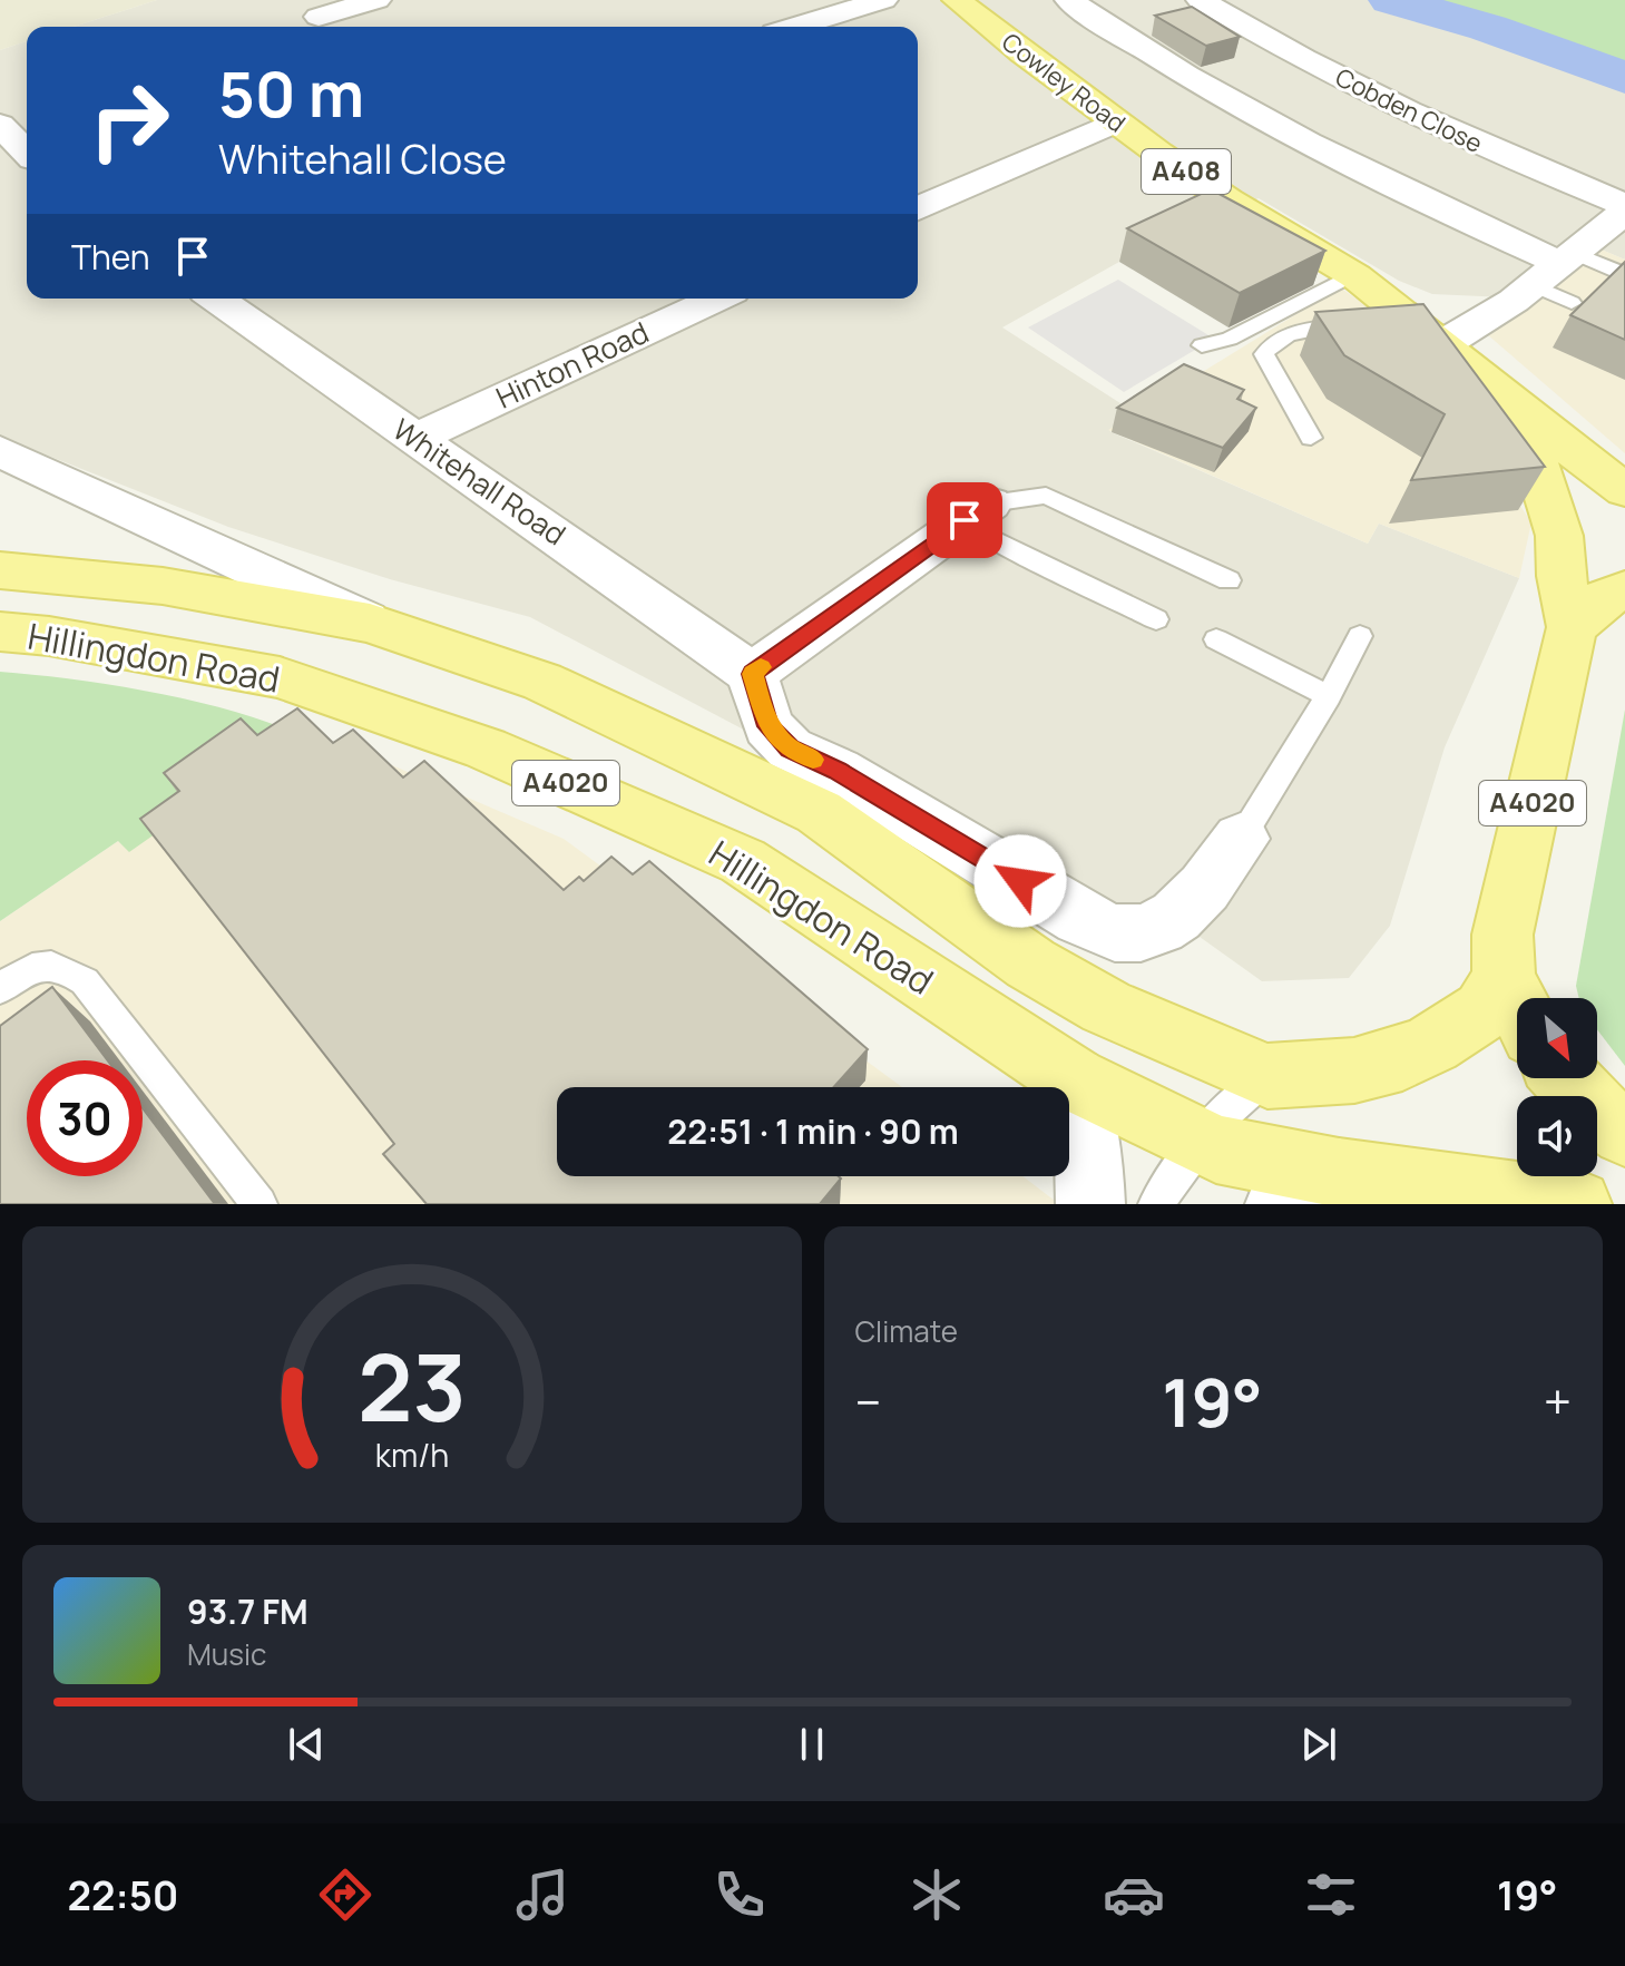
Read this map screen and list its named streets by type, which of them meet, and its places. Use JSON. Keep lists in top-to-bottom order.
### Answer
{
  "streets": {
    "main road": [
      "Cowley Road",
      "A408",
      "Hillingdon Road",
      "A4020"
    ],
    "street": ["Cobden Close", "Hinton Road", "Whitehall Road"]
  },
  "crossings": [
    ["Cowley Road", "Hillingdon Road"],
    ["Hinton Road", "Whitehall Road"]
  ],
  "north": "bottom right",
  "page": {
    "turn": ["50 m", "Whitehall Close"],
    "then": "Then",
    "limit": "30",
    "trip": "22:51 · 1 min · 90 m",
    "tile": "Climate",
    "heat": ["−", "19°", "+"],
    "song": ["93.7 FM", "Music"],
    "tabs": ["22:50", "19°"],
    "gauge": ["23", "km/h"]
  }
}
